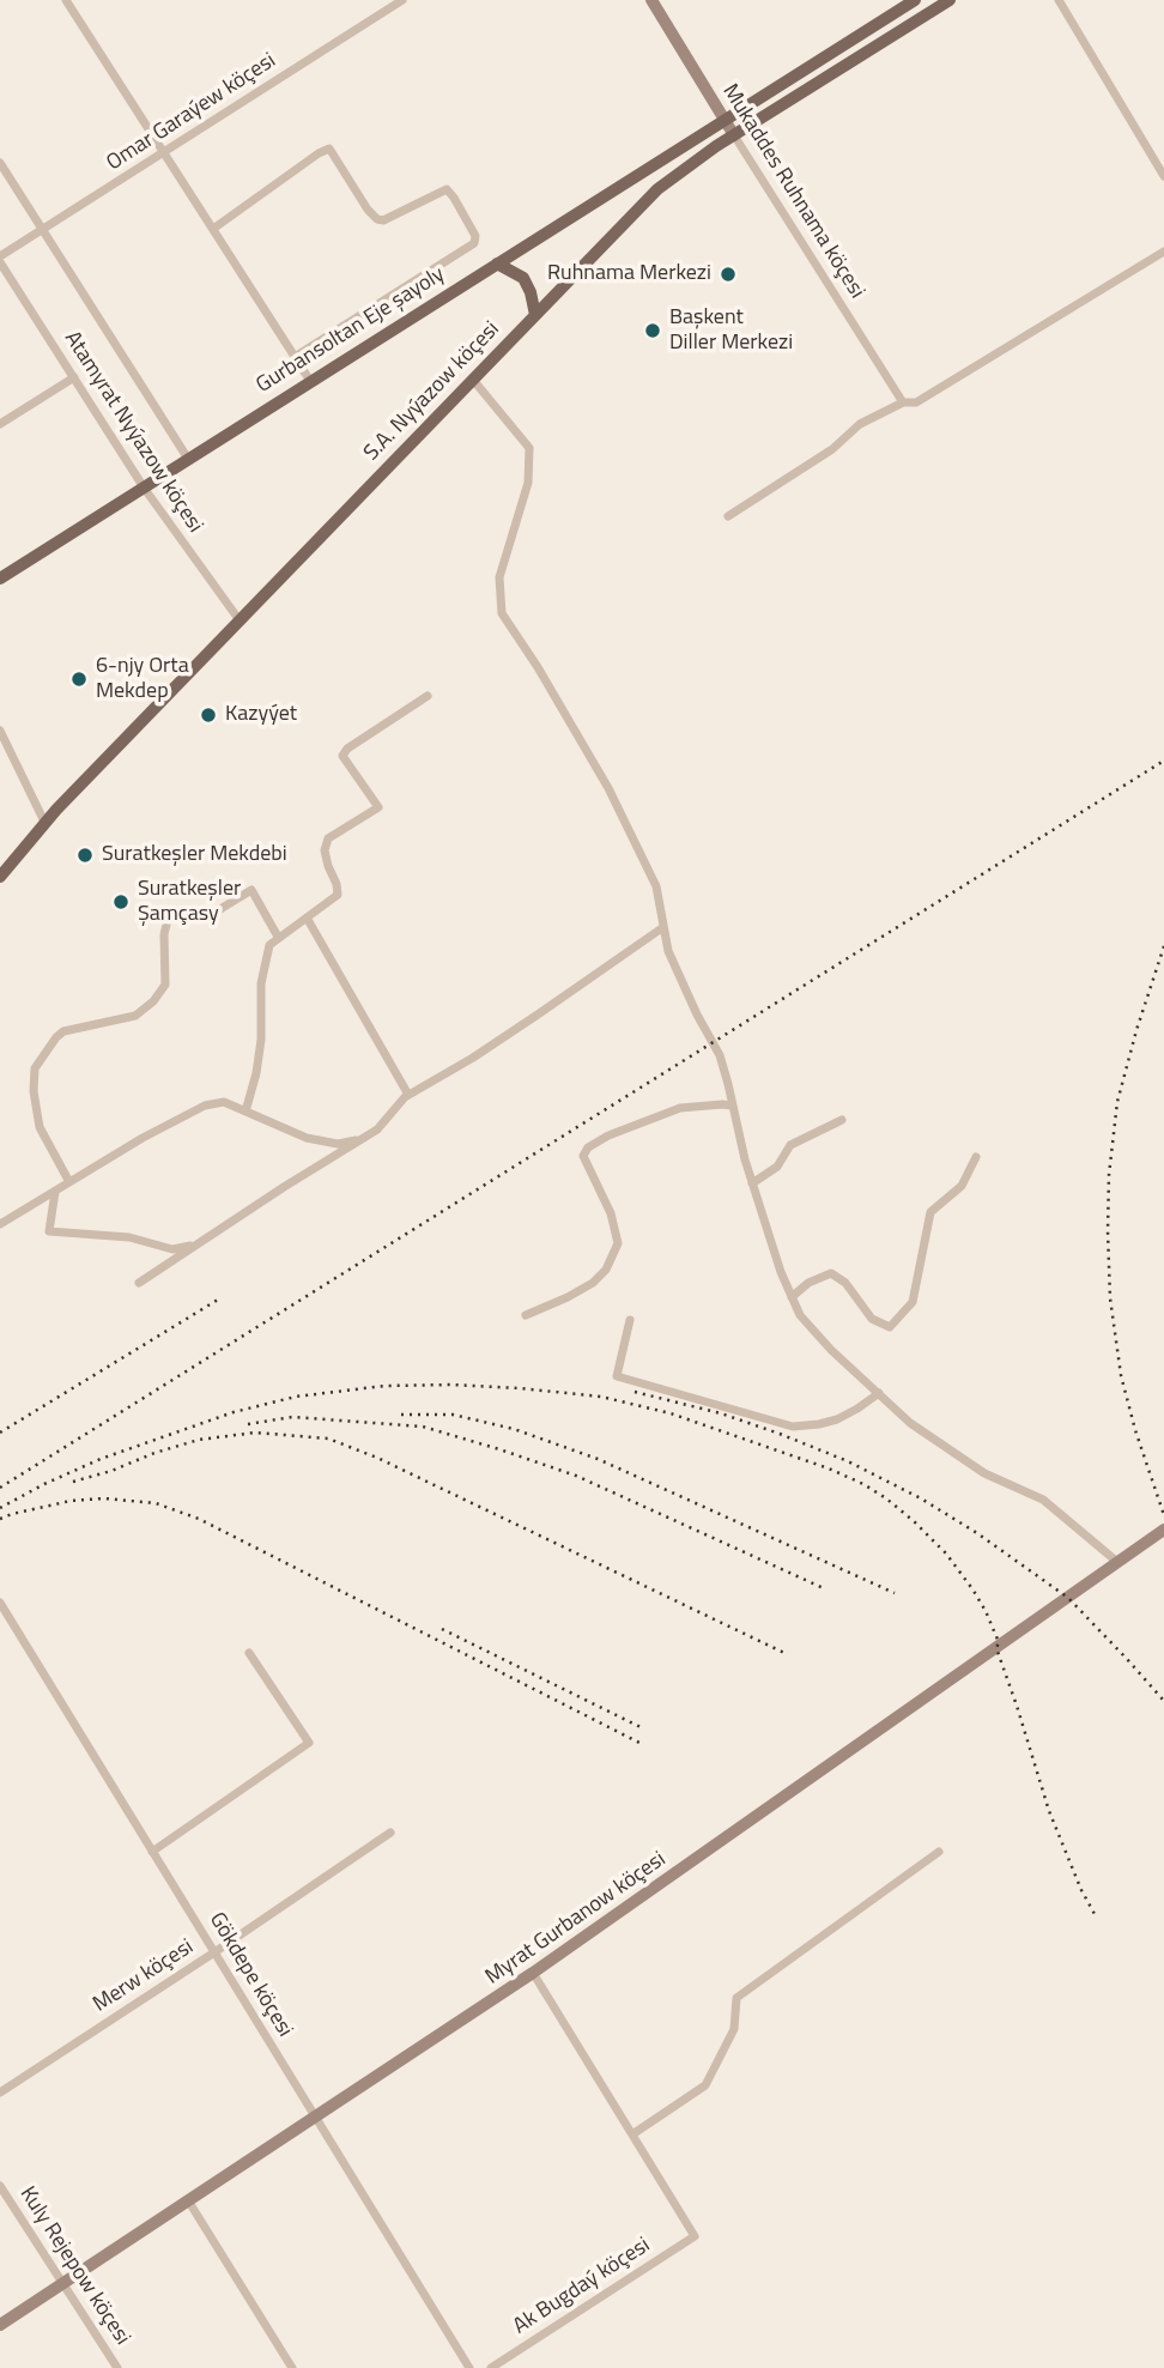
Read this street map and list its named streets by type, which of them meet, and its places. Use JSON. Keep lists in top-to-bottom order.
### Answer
{
  "streets": {
    "main road": ["Gurbansoltan Eje şayoly", "S.A. Nyýazow köçesi"],
    "street": [
      "Omar Garaýew köçesi",
      "Mukaddes Ruhnama köçesi",
      "Atamyrat Nyýazow köçesi",
      "Myrat Gurbanow köçesi",
      "Gökdepe köçesi",
      "Merw köçesi",
      "Kuly Rejepow köçesi",
      "Ak Bugdaý köçesi"
    ]
  },
  "crossings": [
    ["Omar Garaýew köçesi", "Atamyrat Nyýazow köçesi"],
    ["Mukaddes Ruhnama köçesi", "Gurbansoltan Eje şayoly"],
    ["Mukaddes Ruhnama köçesi", "S.A. Nyýazow köçesi"],
    ["Gurbansoltan Eje şayoly", "Atamyrat Nyýazow köçesi"],
    ["S.A. Nyýazow köçesi", "Atamyrat Nyýazow köçesi"],
    ["Myrat Gurbanow köçesi", "Gökdepe köçesi"],
    ["Myrat Gurbanow köçesi", "Kuly Rejepow köçesi"],
    ["Gökdepe köçesi", "Merw köçesi"]
  ],
  "places": [
    "Ruhnama Merkezi",
    "Başkent Diller Merkezi",
    "6-njy Orta Mekdep",
    "Kazyýet",
    "Suratkeşler Mekdebi",
    "Suratkeşler Şamçasy"
  ]
}
